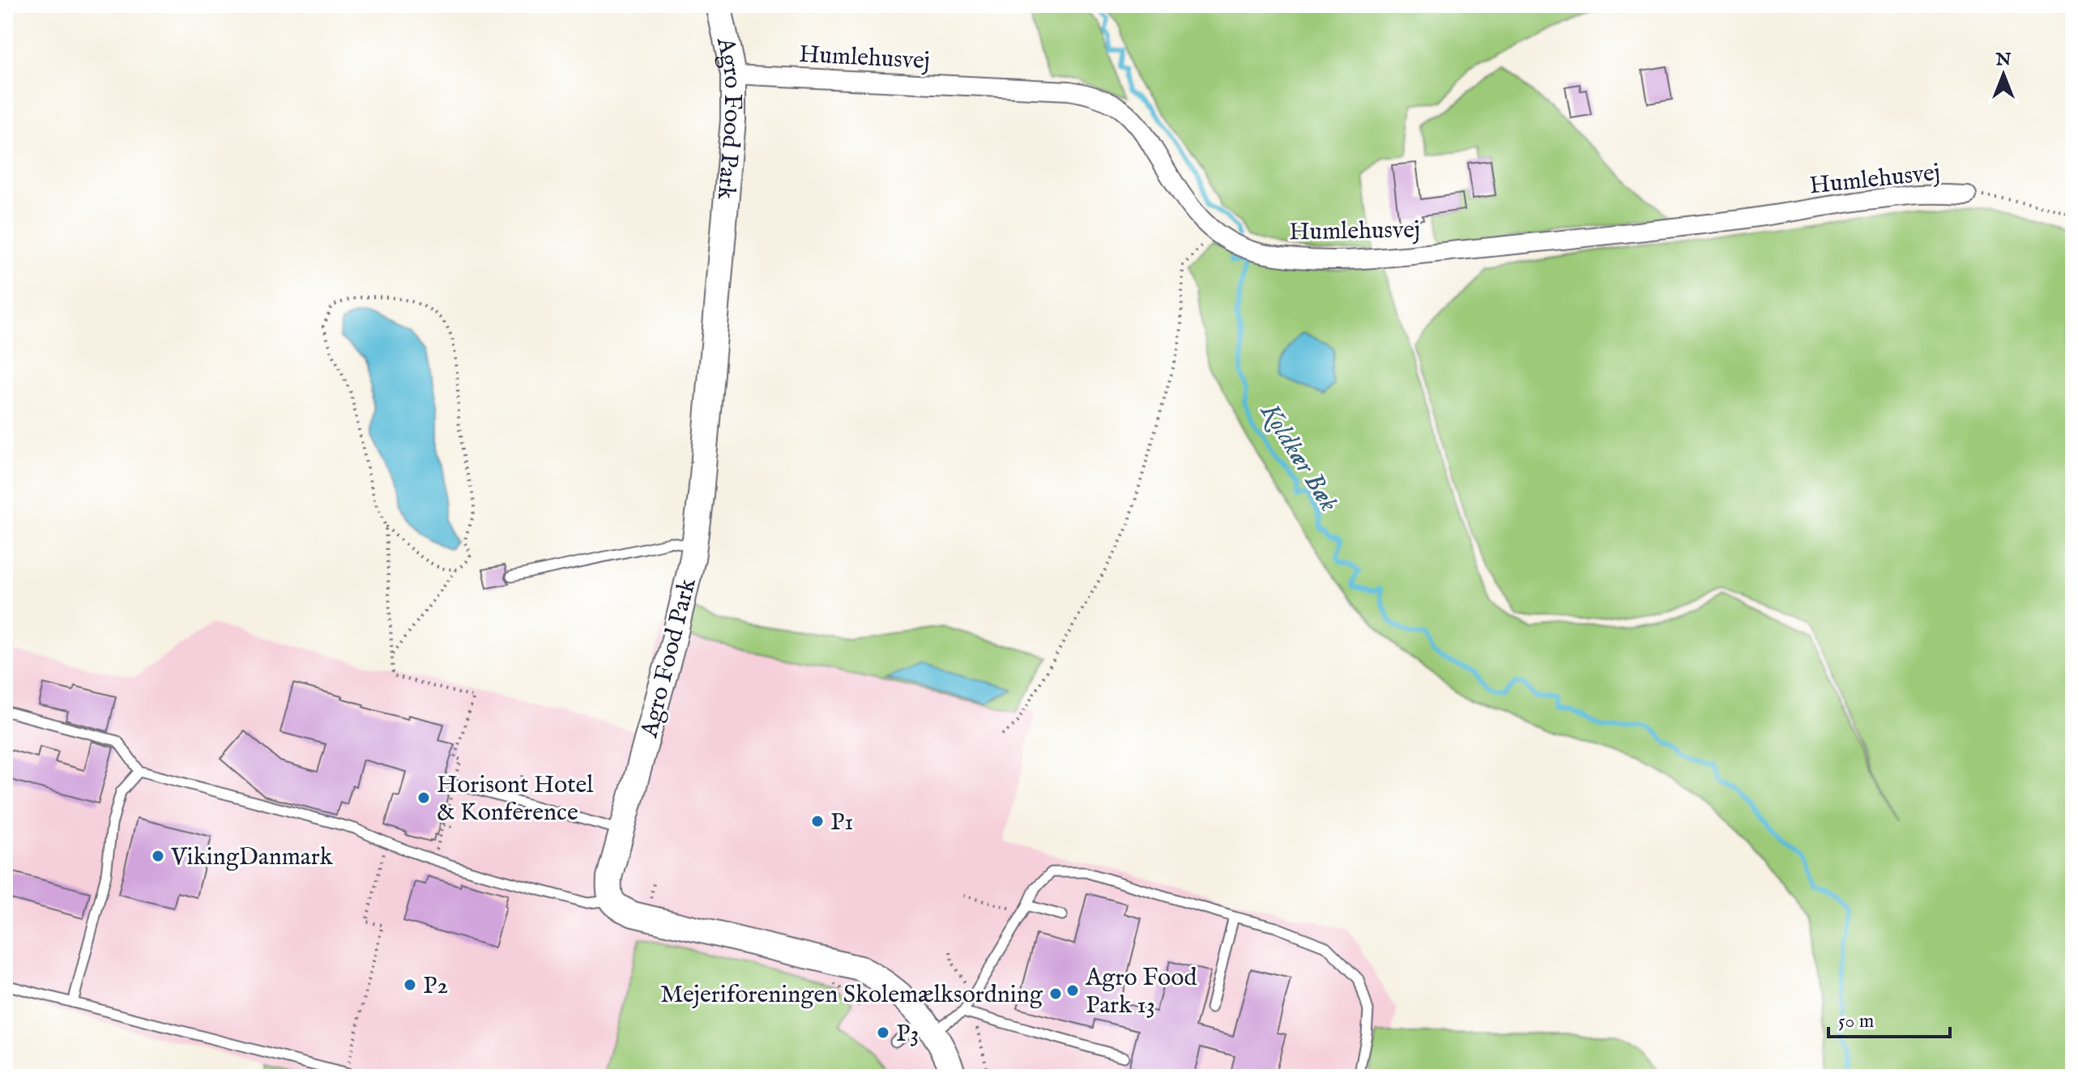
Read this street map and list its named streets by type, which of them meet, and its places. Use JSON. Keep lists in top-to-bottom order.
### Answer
{
  "streets": {
    "street": ["Humlehusvej", "Agro Food Park"]
  },
  "crossings": [
    ["Humlehusvej", "Agro Food Park"]
  ],
  "water": ["Koldkær Bæk"],
  "places": [
    "Horisont Hotel & Konference",
    "P1",
    "VikingDanmark",
    "P2",
    "Agro Food Park 13",
    "Mejeriforeningen Skolemælksordning",
    "P3"
  ],
  "scale_bar": "50 m",
  "north": "top"
}
